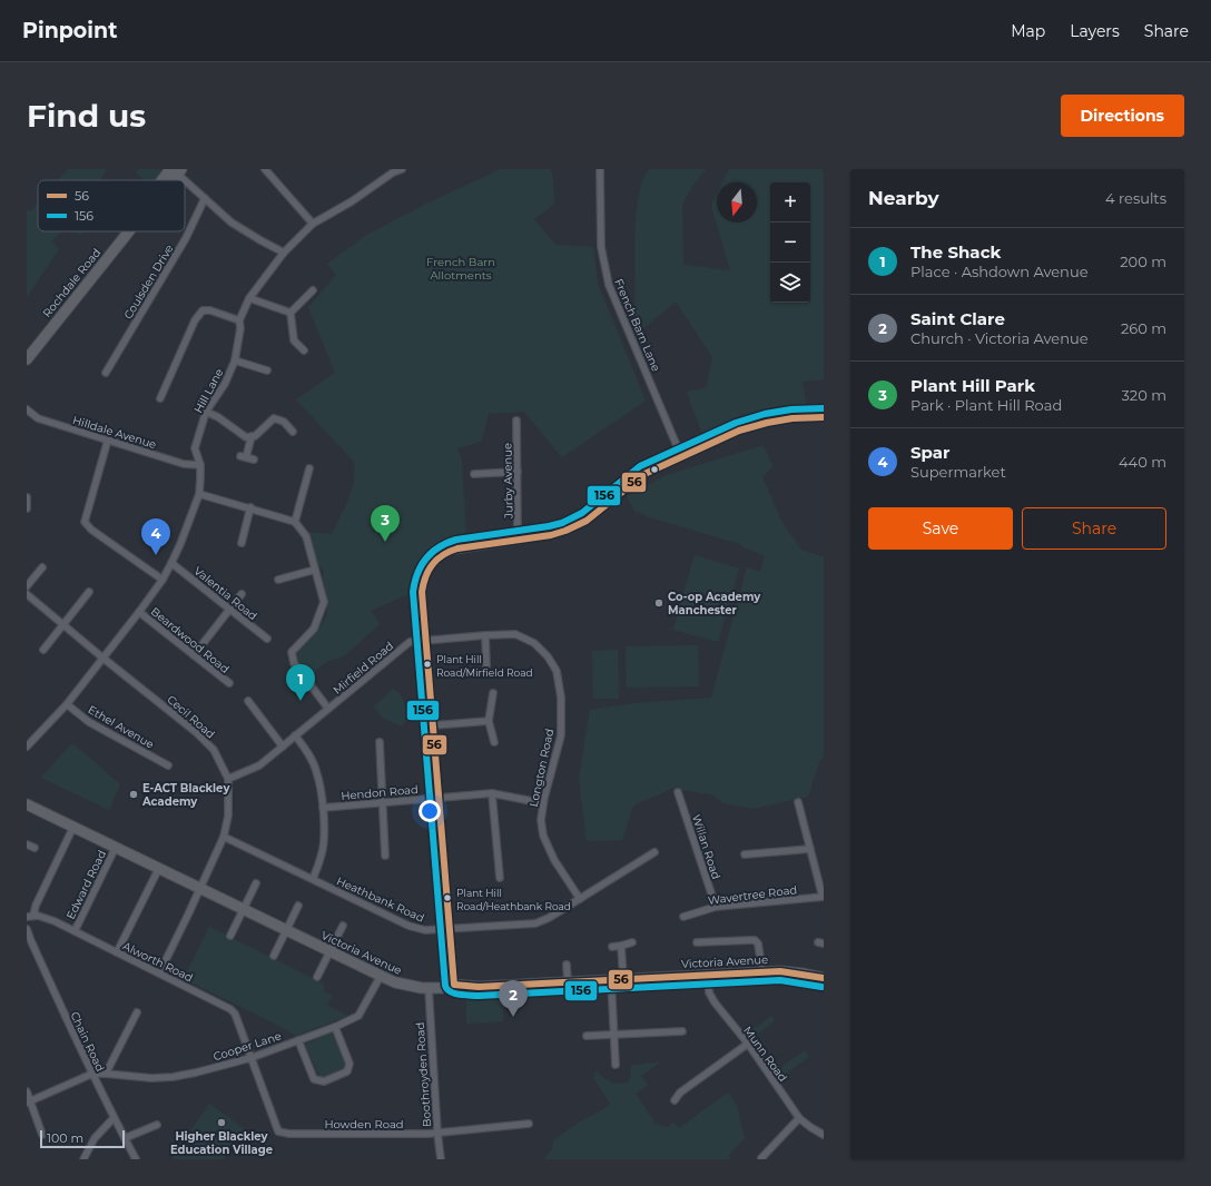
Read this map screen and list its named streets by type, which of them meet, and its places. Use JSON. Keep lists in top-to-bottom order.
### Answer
{
  "streets": {
    "main road": ["Rochdale Road", "Victoria Avenue"],
    "street": [
      "Coulsden Drive",
      "French Barn Lane",
      "Hill Lane",
      "Hilldale Avenue",
      "Jurby Avenue",
      "Valentia Road",
      "Beardwood Road",
      "Mirfield Road",
      "Cecil Road",
      "Ethel Avenue",
      "Longton Road",
      "Hendon Road",
      "Willan Road",
      "Edward Road",
      "Wavertree Road",
      "Heathbank Road",
      "Alworth Road",
      "Chain Road",
      "Cooper Lane",
      "Munn Road",
      "Boothroyden Road",
      "Howden Road"
    ]
  },
  "crossings": [
    ["Hill Lane", "Hilldale Avenue"],
    ["Hill Lane", "Valentia Road"],
    ["Hill Lane", "Beardwood Road"],
    ["Hill Lane", "Cecil Road"],
    ["Hill Lane", "Ethel Avenue"],
    ["Mirfield Road", "Cecil Road"],
    ["Mirfield Road", "Longton Road"],
    ["Cecil Road", "Heathbank Road"],
    ["Cecil Road", "Victoria Avenue"],
    ["Cecil Road", "Alworth Road"],
    ["Longton Road", "Hendon Road"],
    ["Longton Road", "Heathbank Road"],
    ["Willan Road", "Wavertree Road"],
    ["Edward Road", "Victoria Avenue"],
    ["Edward Road", "Alworth Road"],
    ["Victoria Avenue", "Cooper Lane"],
    ["Victoria Avenue", "Munn Road"],
    ["Victoria Avenue", "Boothroyden Road"],
    ["Alworth Road", "Cooper Lane"],
    ["Alworth Road", "Howden Road"],
    ["Chain Road", "Cooper Lane"],
    ["Cooper Lane", "Howden Road"],
    ["Boothroyden Road", "Howden Road"]
  ],
  "parks": ["French Barn Allotments"],
  "places": [
    "Co-op Academy Manchester",
    "Plant Hill Road/Mirfield Road",
    "E-ACT Blackley Academy",
    "Plant Hill Road/Heathbank Road",
    "Higher Blackley Education Village"
  ],
  "lines": ["transit line 156", "transit line 56"],
  "legend": ["56", "156"],
  "scale_bar": "100 m",
  "north": "bottom",
  "page": {
    "header": "Pinpoint",
    "nav": ["Map", "Layers", "Share"],
    "buttons": [
      "Directions",
      ["Save", "Share"]
    ],
    "title": "Find us",
    "heading": ["Nearby", "4 results"],
    "map_buttons": ["+", "−"],
    "list": [
      {
        "mark": "1",
        "name": "The Shack",
        "note": "Place · Ashdown Avenue",
        "value": "200 m"
      },
      {
        "mark": "2",
        "name": "Saint Clare",
        "note": "Church · Victoria Avenue",
        "value": "260 m"
      },
      {
        "mark": "3",
        "name": "Plant Hill Park",
        "note": "Park · Plant Hill Road",
        "value": "320 m"
      },
      {
        "mark": "4",
        "name": "Spar",
        "note": "Supermarket",
        "value": "440 m"
      }
    ],
    "pins": [
      "3",
      "4",
      "1",
      "2"
    ],
    "scale": "100 m"
  }
}
